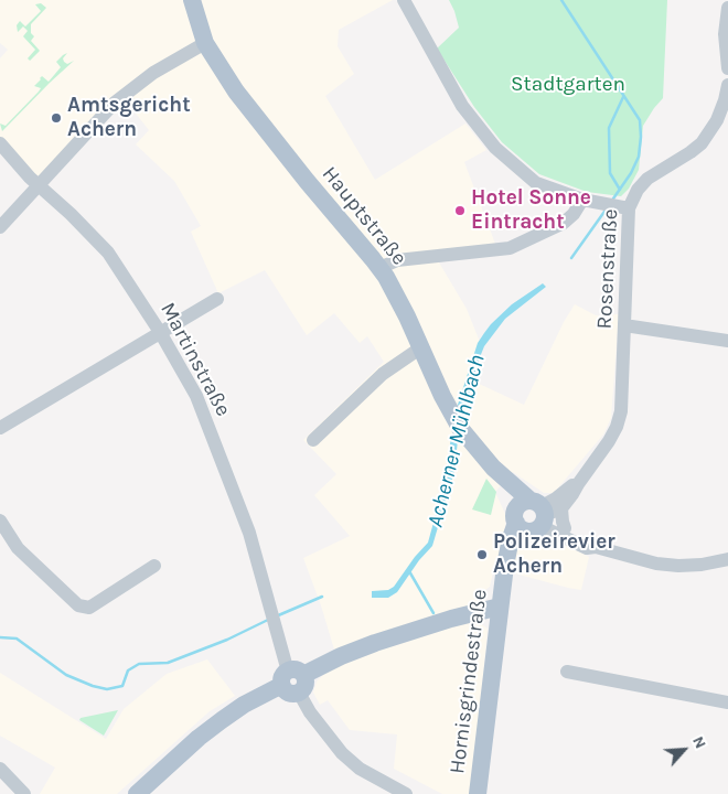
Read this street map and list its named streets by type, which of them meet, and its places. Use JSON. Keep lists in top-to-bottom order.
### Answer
{
  "streets": {
    "main road": ["Hauptstraße", "Hornisgrindestraße"],
    "street": ["Rosenstraße", "Martinstraße"]
  },
  "crossings": [
    ["Hauptstraße", "Rosenstraße"],
    ["Hauptstraße", "Hornisgrindestraße"],
    ["Rosenstraße", "Hornisgrindestraße"]
  ],
  "water": ["Acherner Mühlbach"],
  "parks": ["Stadtgarten"],
  "places": ["Amtsgericht Achern", "Hotel Sonne Eintracht", "Polizeirevier Achern"],
  "north": "top right"
}
